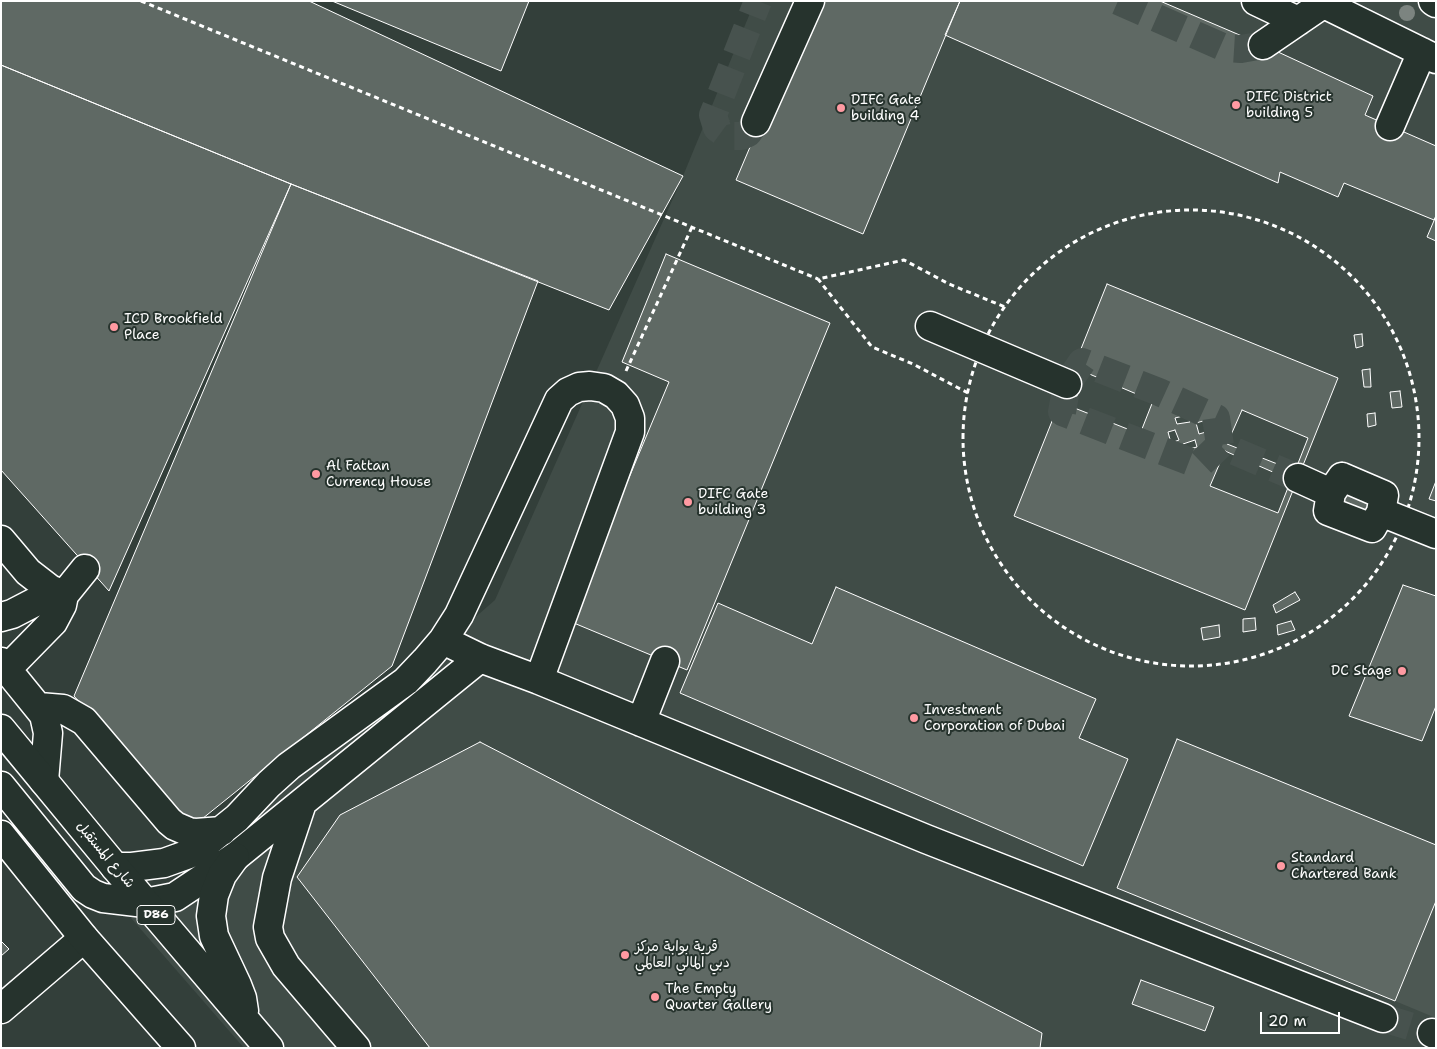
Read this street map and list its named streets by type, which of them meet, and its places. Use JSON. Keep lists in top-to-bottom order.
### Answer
{
  "streets": {
    "main road": ["شارع المستقبل", "D86"]
  },
  "places": [
    "DIFC District building 5",
    "DIFC Gate building 4",
    "ICD Brookfield Place",
    "Al Fattan Currency House",
    "DIFC Gate building 3",
    "DC Stage",
    "Investment Corporation of Dubai",
    "Standard Chartered Bank",
    "قرية بوابة مركز دبي المالي العالمي",
    "The Empty Quarter Gallery"
  ],
  "scale_bar": "20 m"
}
